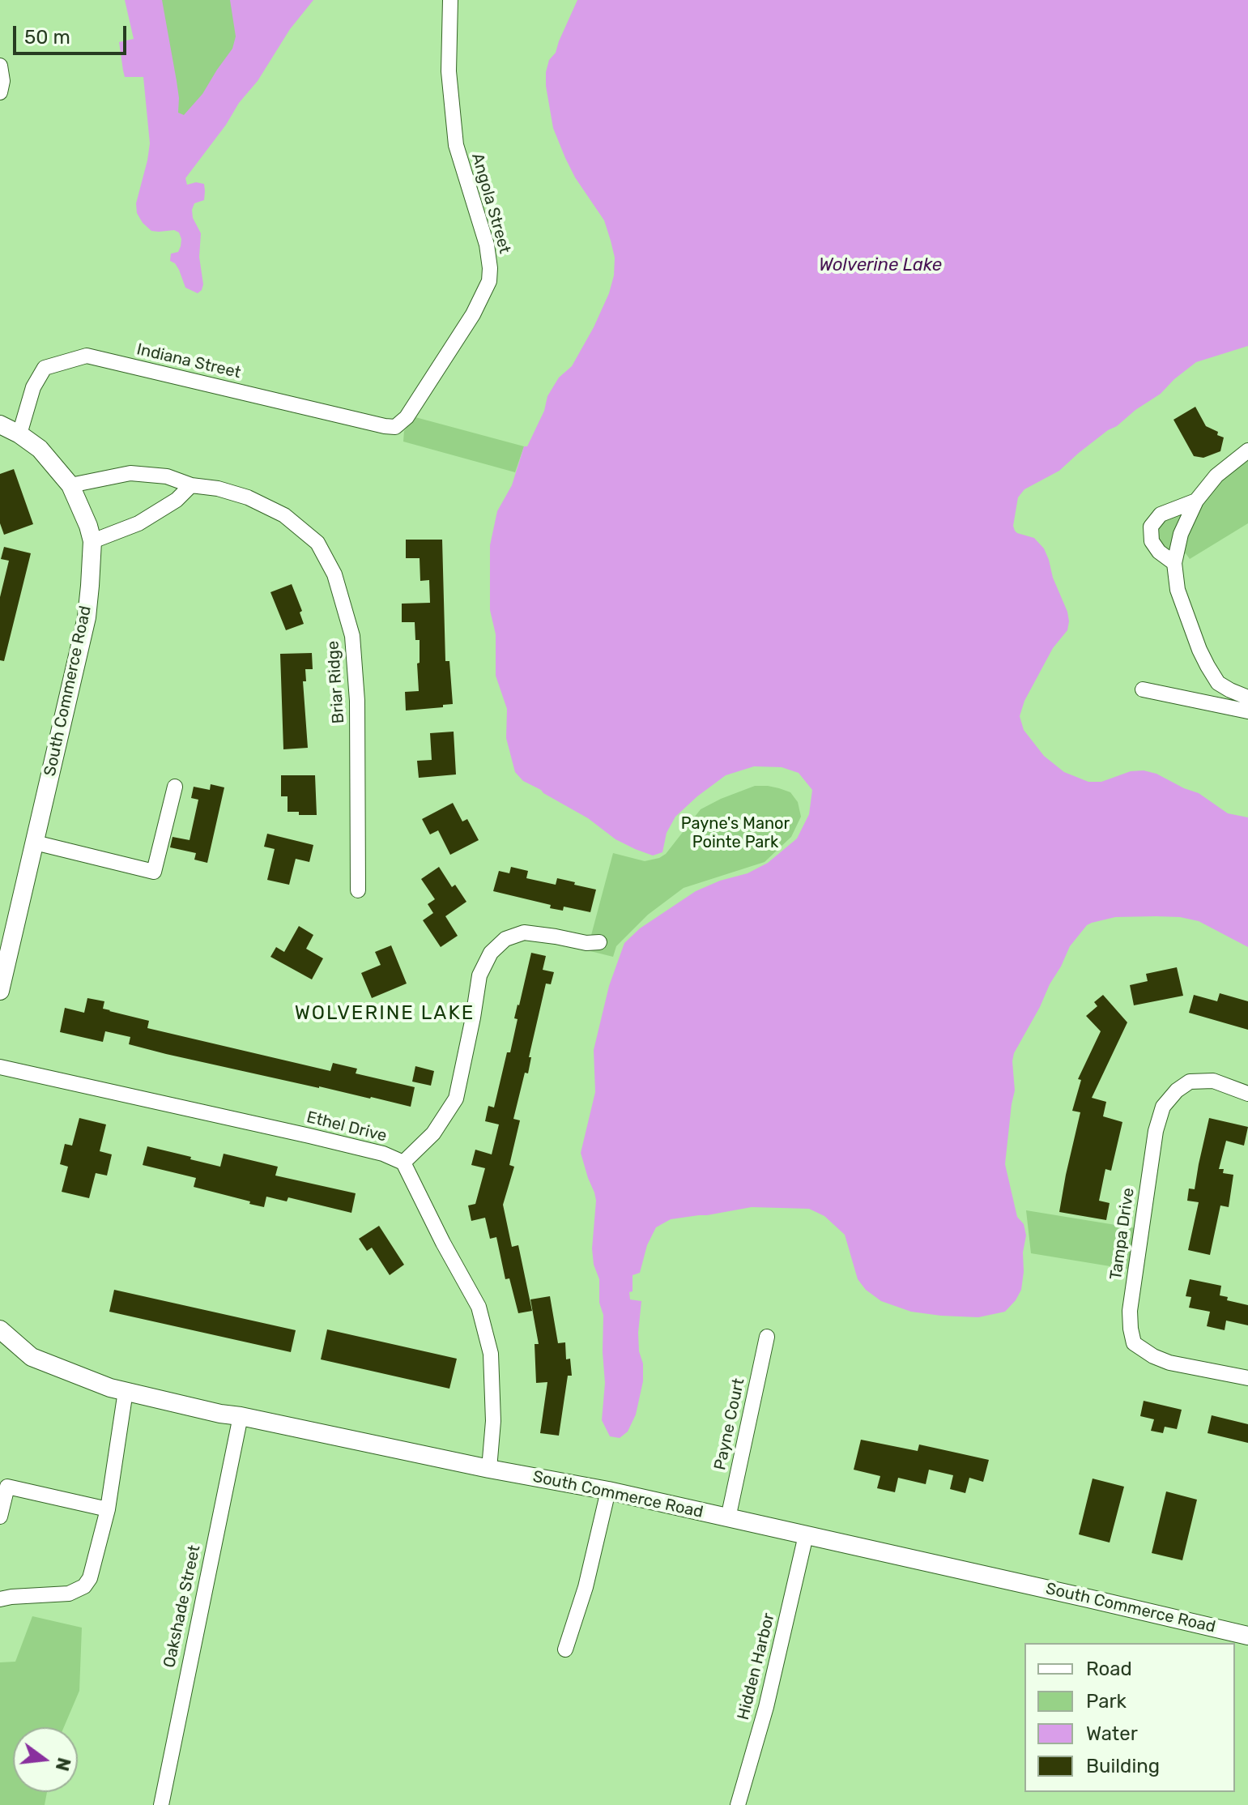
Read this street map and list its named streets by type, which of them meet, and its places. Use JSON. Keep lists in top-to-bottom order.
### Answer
{
  "streets": {
    "street": [
      "Angola Street",
      "Indiana Street",
      "Briar Ridge",
      "South Commerce Road",
      "Ethel Drive",
      "Tampa Drive",
      "Payne Court",
      "Oakshade Street",
      "Hidden Harbor"
    ]
  },
  "crossings": [
    ["Angola Street", "Indiana Street"],
    ["Indiana Street", "South Commerce Road"],
    ["Briar Ridge", "South Commerce Road"],
    ["South Commerce Road", "Payne Court"],
    ["South Commerce Road", "Oakshade Street"],
    ["South Commerce Road", "Hidden Harbor"]
  ],
  "districts": ["WOLVERINE LAKE"],
  "water": ["Wolverine Lake"],
  "parks": ["Payne's Manor Pointe Park"],
  "legend": [
    "Road",
    "Park",
    "Water",
    "Building"
  ],
  "scale_bar": "50 m",
  "north": "right"
}
